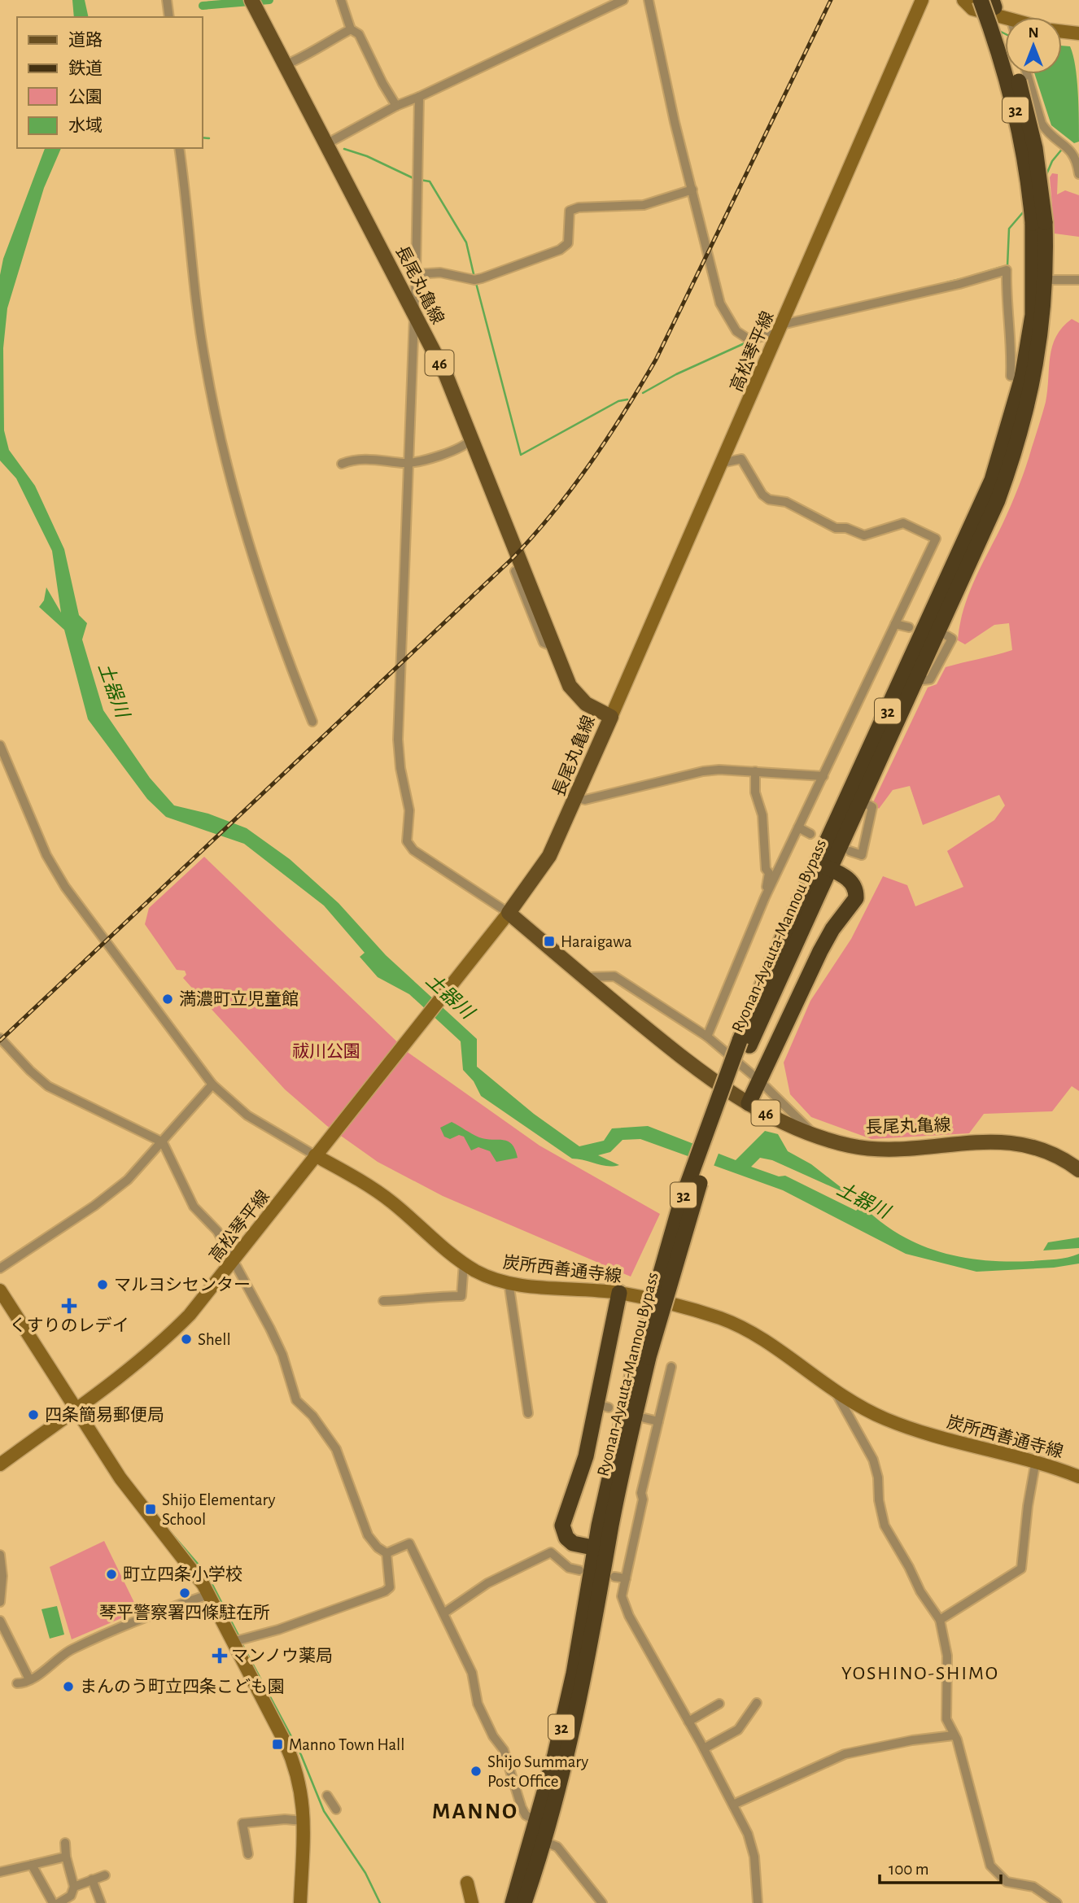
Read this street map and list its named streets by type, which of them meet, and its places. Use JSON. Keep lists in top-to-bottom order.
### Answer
{
  "streets": {
    "highway": ["32", "Ryonan-Ayauta-Mannou Bypass"],
    "main road": [
      "長尾丸亀線",
      "高松琴平線",
      "46",
      "炭所西善通寺線"
    ]
  },
  "crossings": [
    ["長尾丸亀線", "高松琴平線"],
    ["高松琴平線", "炭所西善通寺線"]
  ],
  "districts": ["YOSHINO-SHIMO", "MANNO"],
  "water": ["土器川"],
  "parks": ["祓川公園"],
  "places": {
    "transit": ["Haraigawa", "Shijo Elementary School", "Manno Town Hall"],
    "other": [
      "満濃町立児童館",
      "マルヨシセンター",
      "Shell",
      "四条簡易郵便局",
      "町立四条小学校",
      "琴平警察署四條駐在所",
      "まんのう町立四条こども園",
      "Shijo Summary Post Office"
    ],
    "health": ["くすりのレデイ", "マンノウ薬局"]
  },
  "legend": [
    "道路",
    "鉄道",
    "公園",
    "水域"
  ],
  "scale_bar": "100 m",
  "north": "top"
}
